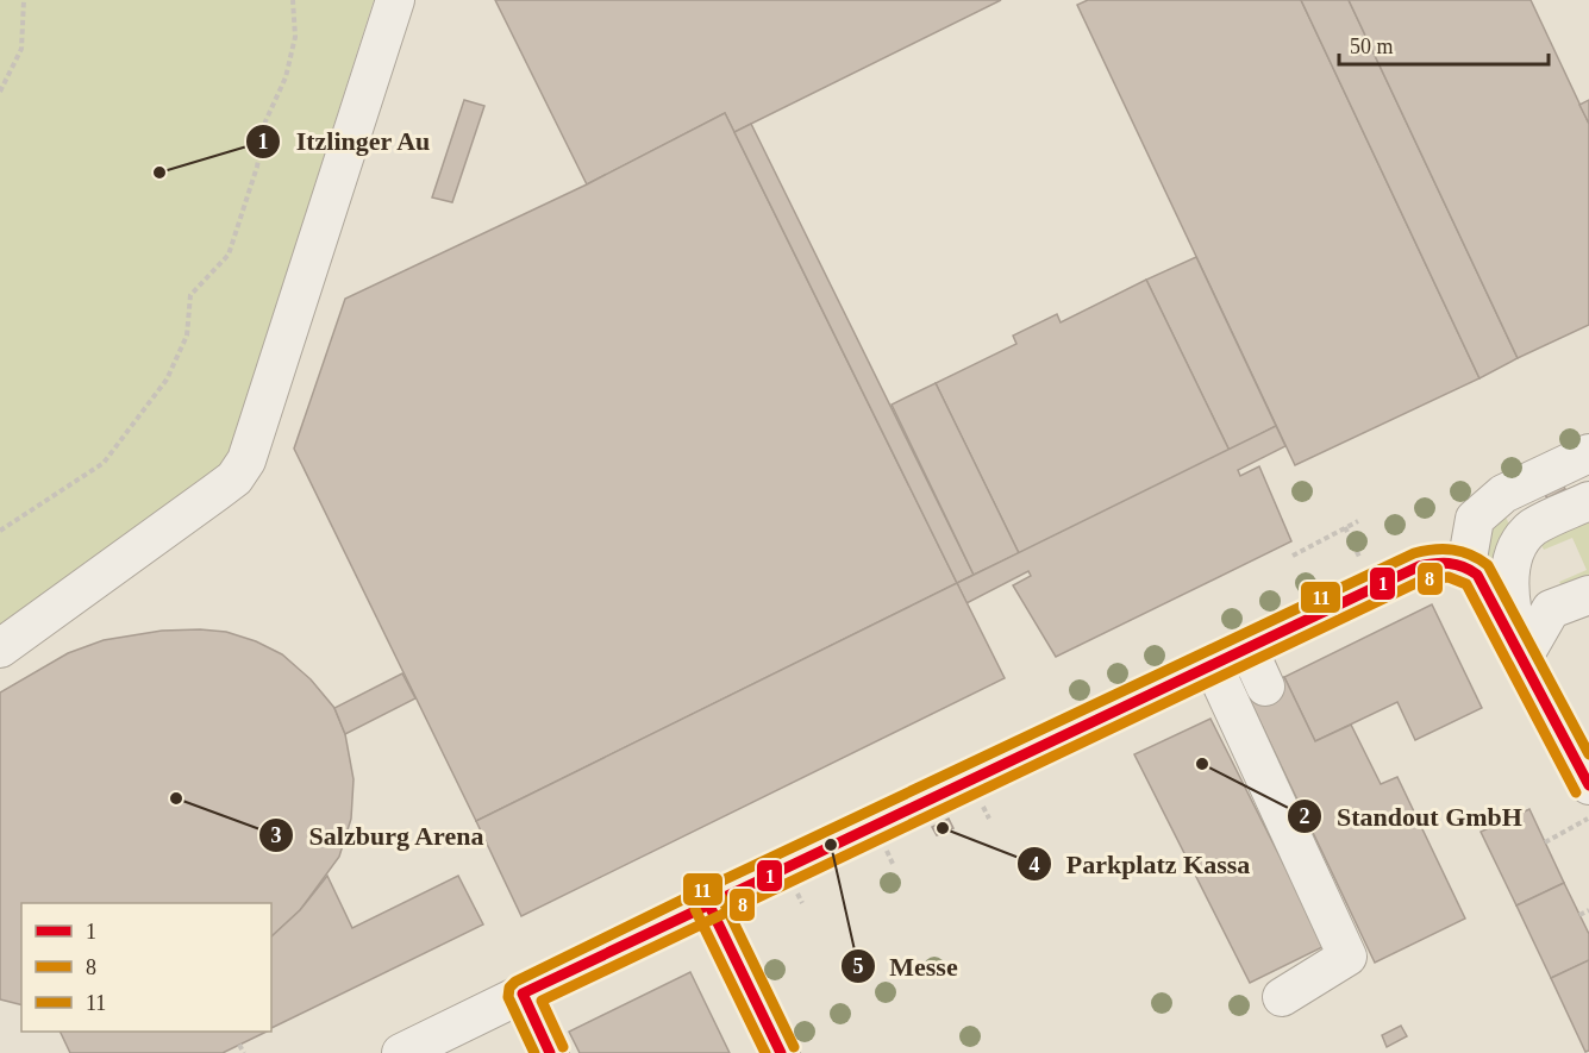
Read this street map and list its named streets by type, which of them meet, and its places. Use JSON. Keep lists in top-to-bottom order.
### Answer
{
  "places": [
    "Itzlinger Au",
    "Standout GmbH",
    "Salzburg Arena",
    "Parkplatz Kassa",
    "Messe"
  ],
  "lines": ["transit line 11", "transit line 1", "transit line 8"],
  "legend": ["1", "8", "11"],
  "scale_bar": "50 m"
}
